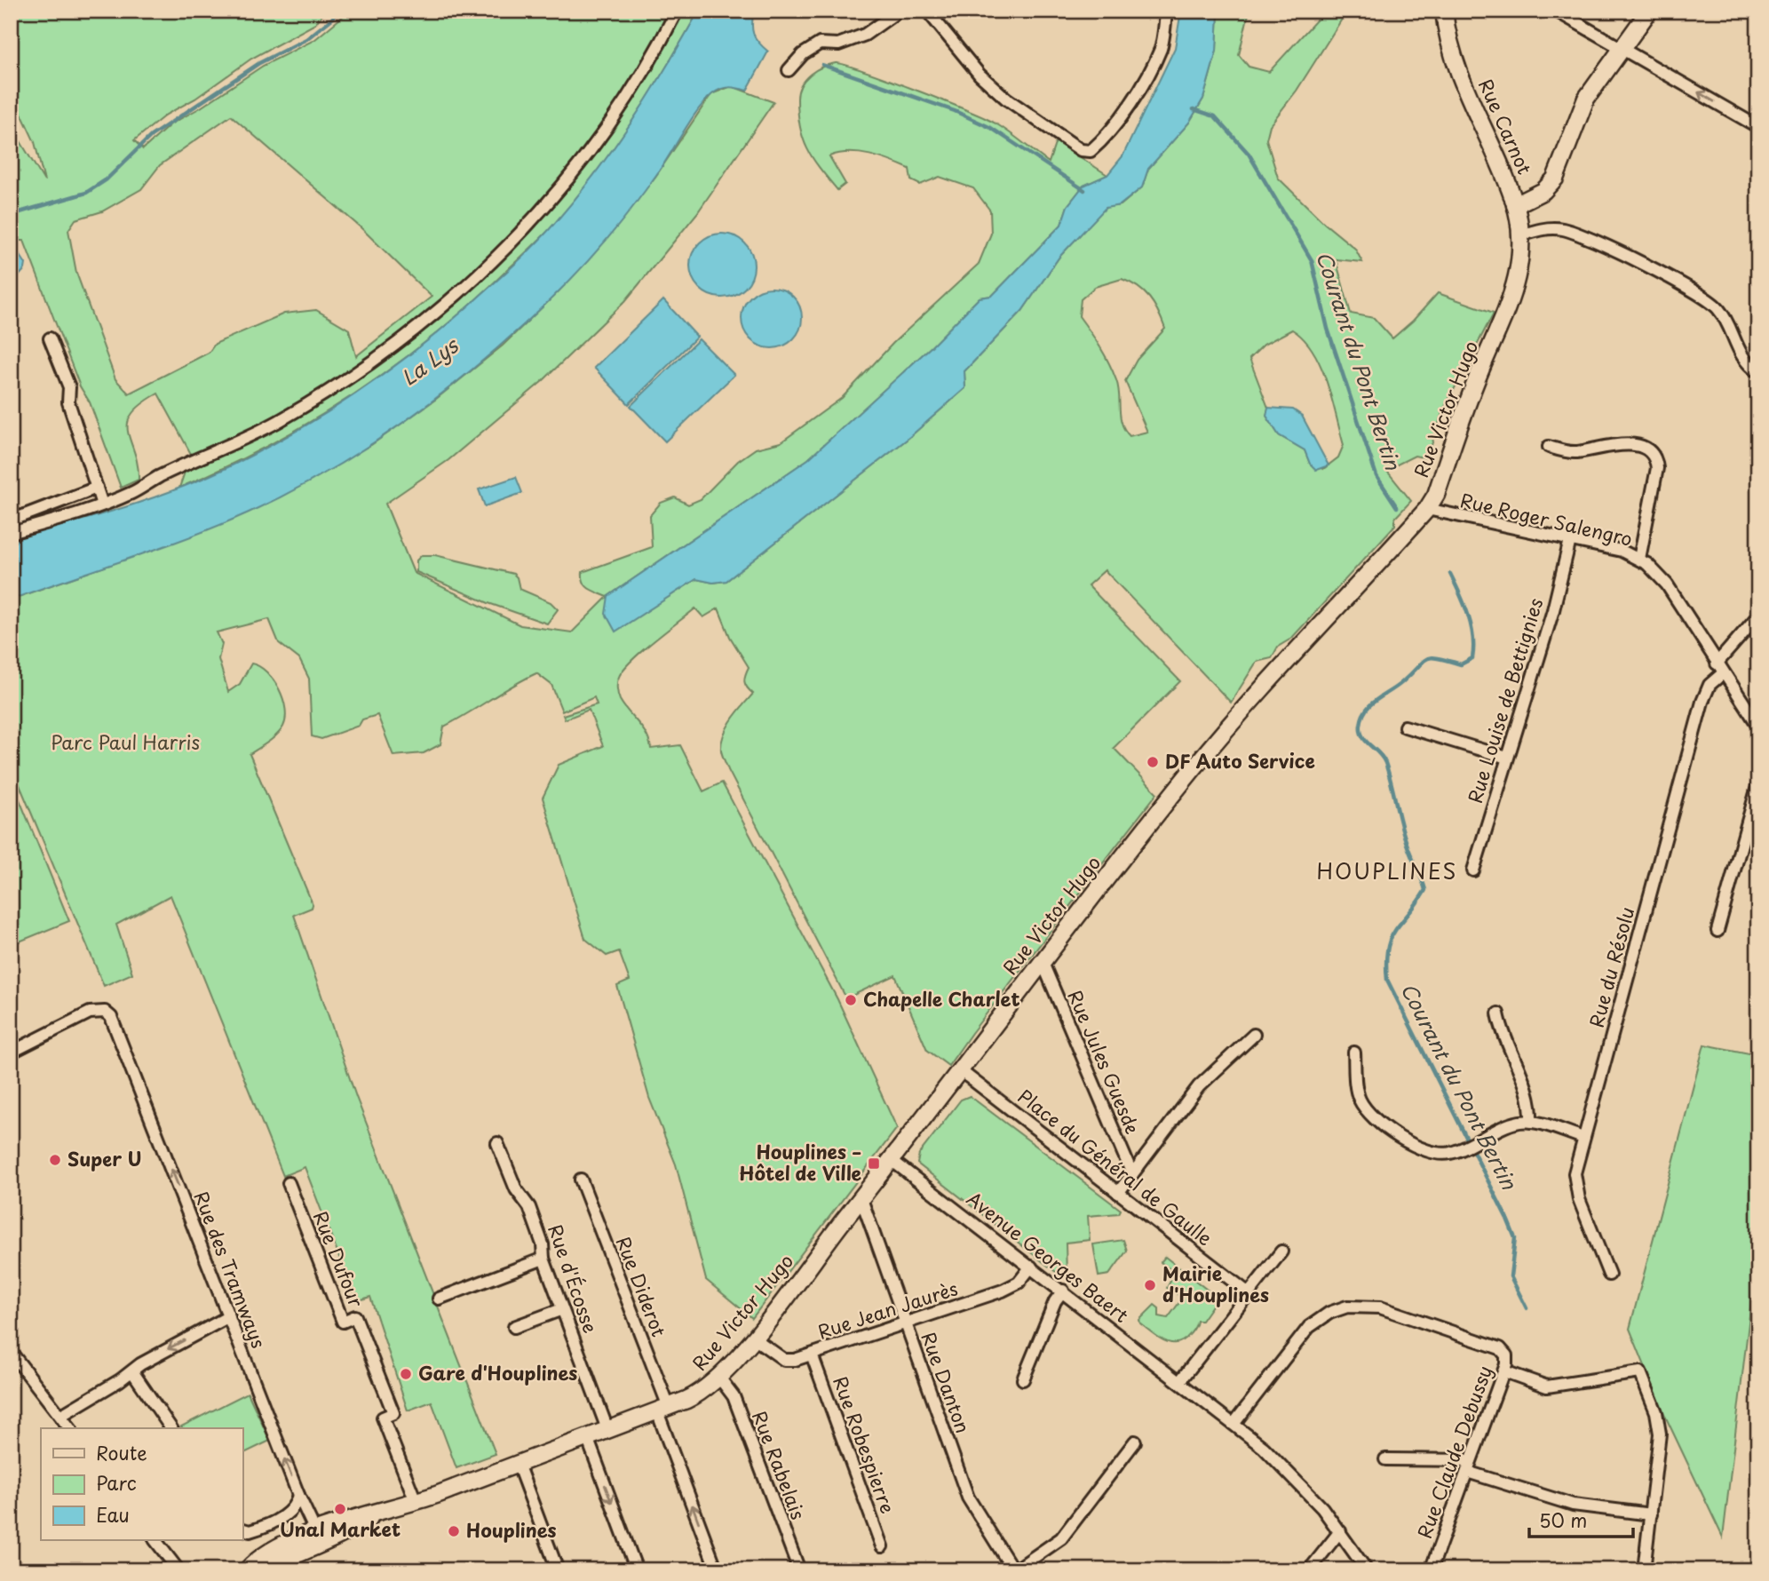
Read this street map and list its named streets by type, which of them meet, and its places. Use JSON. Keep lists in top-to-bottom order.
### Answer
{
  "streets": {
    "main road": ["Rue Carnot", "Rue Victor Hugo"],
    "street": [
      "Rue Roger Salengro",
      "Rue Louise de Bettignies",
      "Rue du Résolu",
      "Rue Jules Guesde",
      "Place du Général de Gaulle",
      "Avenue Georges Baert",
      "Rue Dufour",
      "Rue des Tramways",
      "Rue d'Écosse",
      "Rue Diderot",
      "Rue Jean Jaurès",
      "Rue Danton",
      "Rue Robespierre",
      "Rue Claude Debussy",
      "Rue Rabelais"
    ]
  },
  "crossings": [
    ["Rue Carnot", "Rue Victor Hugo"],
    ["Rue Victor Hugo", "Rue Roger Salengro"],
    ["Rue Victor Hugo", "Rue Jules Guesde"],
    ["Rue Victor Hugo", "Place du Général de Gaulle"],
    ["Rue Victor Hugo", "Avenue Georges Baert"],
    ["Rue Victor Hugo", "Rue Dufour"],
    ["Rue Victor Hugo", "Rue des Tramways"],
    ["Rue Victor Hugo", "Rue d'Écosse"],
    ["Rue Victor Hugo", "Rue Diderot"],
    ["Rue Victor Hugo", "Rue Jean Jaurès"],
    ["Rue Victor Hugo", "Rue Danton"],
    ["Rue Victor Hugo", "Rue Rabelais"],
    ["Rue Roger Salengro", "Rue Louise de Bettignies"],
    ["Rue Roger Salengro", "Rue du Résolu"],
    ["Avenue Georges Baert", "Rue Jean Jaurès"],
    ["Avenue Georges Baert", "Rue Claude Debussy"],
    ["Rue Jean Jaurès", "Rue Danton"],
    ["Rue Jean Jaurès", "Rue Robespierre"]
  ],
  "one_way": ["Rue des Tramways"],
  "districts": ["HOUPLINES"],
  "water": ["Courant du Pont Bertin", "La Lys"],
  "parks": ["Parc Paul Harris"],
  "places": {
    "other": [
      "DF Auto Service",
      "Chapelle Charlet",
      "Super U",
      "Mairie d'Houplines",
      "Gare d'Houplines",
      "Unal Market",
      "Houplines"
    ],
    "transit": ["Houplines – Hôtel de Ville"]
  },
  "legend": ["Route", "Parc", "Eau"],
  "scale_bar": "50 m"
}
